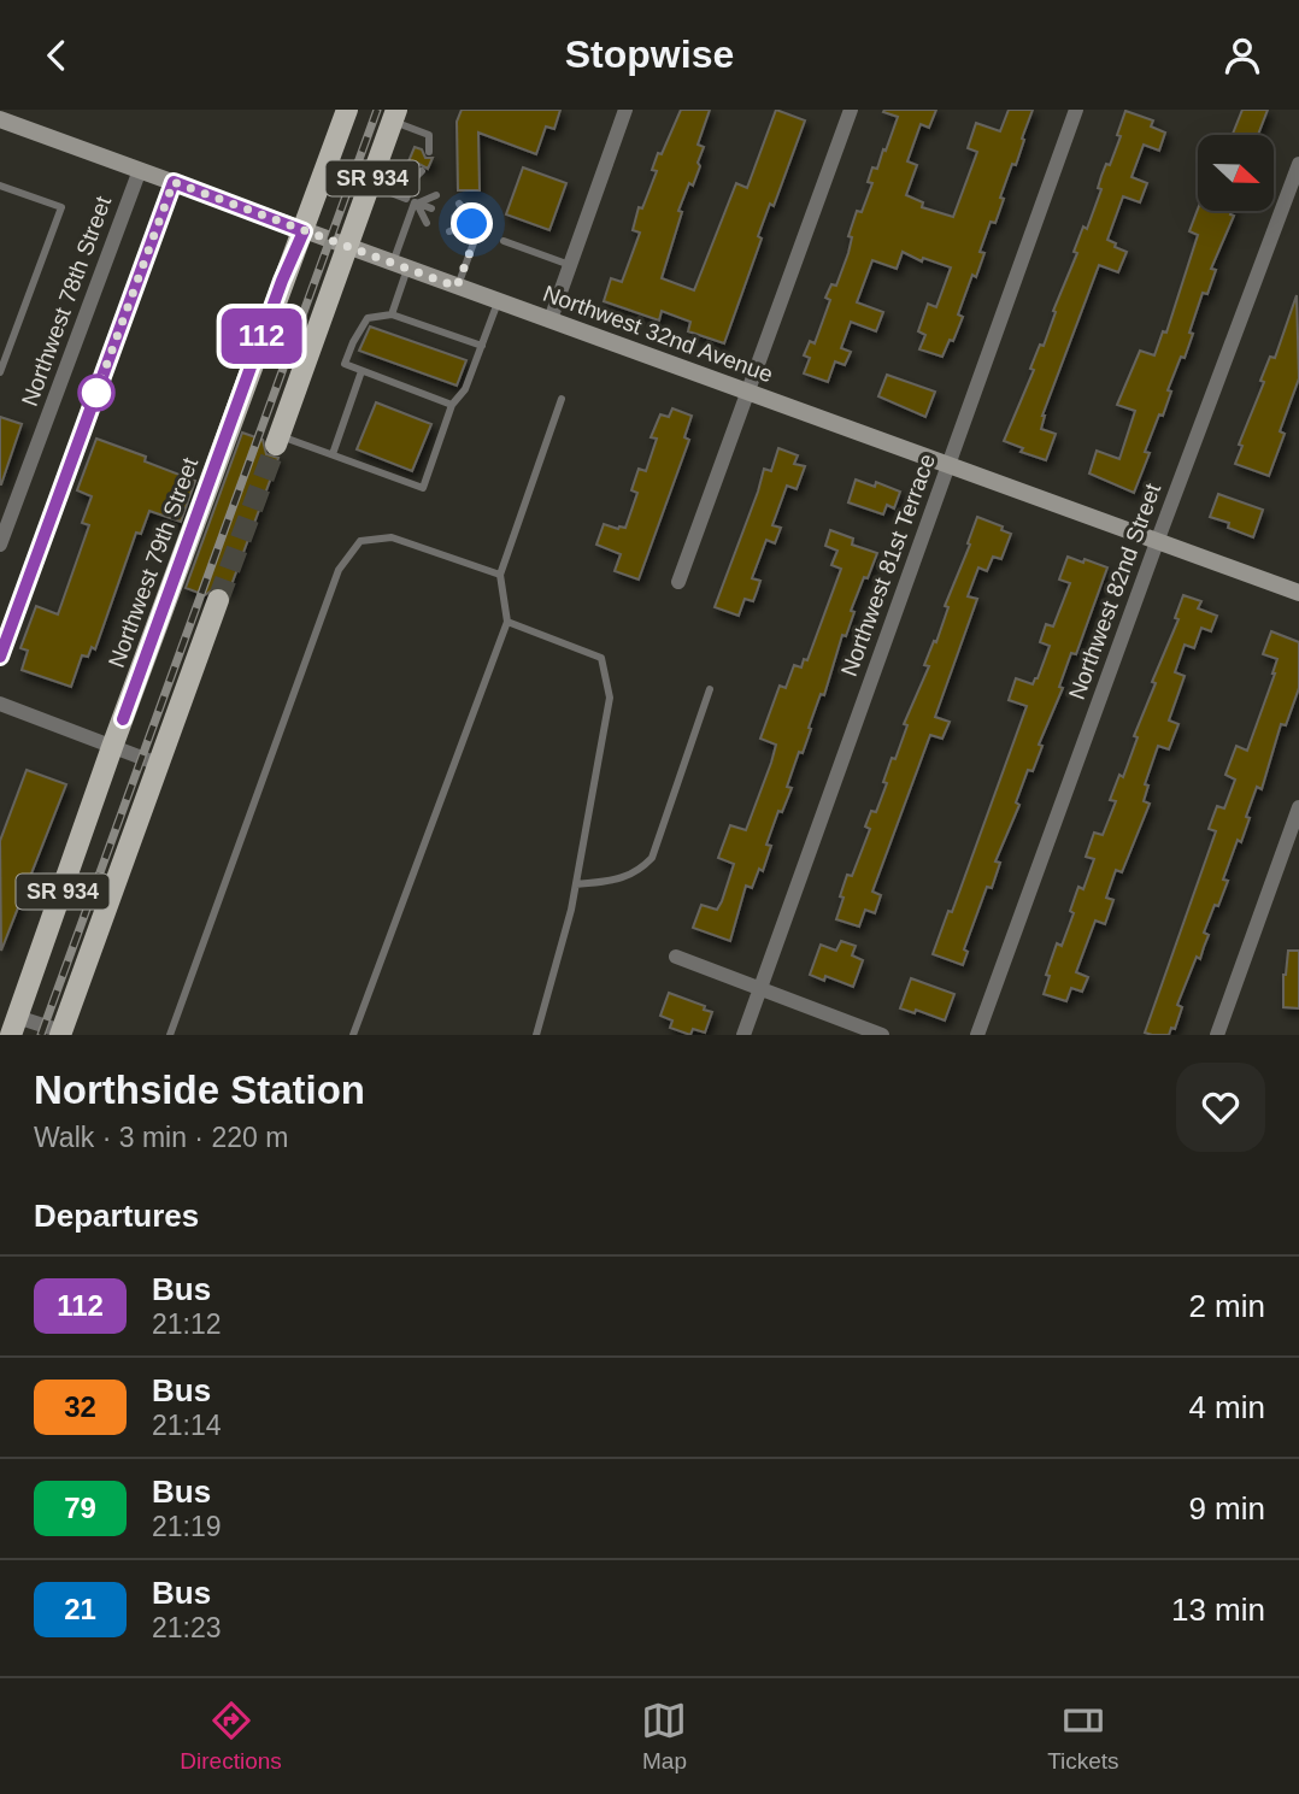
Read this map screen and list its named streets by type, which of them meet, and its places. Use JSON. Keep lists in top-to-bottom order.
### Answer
{
  "streets": {
    "main road": ["SR 934", "Northwest 32nd Avenue", "Northwest 79th Street"],
    "street": ["Northwest 78th Street", "Northwest 81st Terrace", "Northwest 82nd Street"]
  },
  "crossings": [
    ["SR 934", "Northwest 32nd Avenue"],
    ["Northwest 78th Street", "Northwest 32nd Avenue"],
    ["Northwest 32nd Avenue", "Northwest 79th Street"],
    ["Northwest 32nd Avenue", "Northwest 81st Terrace"],
    ["Northwest 32nd Avenue", "Northwest 82nd Street"]
  ],
  "lines": ["bus line 112"],
  "north": "right",
  "page": {
    "header": "Stopwise",
    "on_map": "112",
    "heading": [
      ["Northside Station", "Walk · 3 min · 220 m"],
      "Departures"
    ],
    "list": [
      {
        "mark": "112",
        "name": "Bus",
        "note": "21:12",
        "value": "2 min"
      },
      {
        "mark": "32",
        "name": "Bus",
        "note": "21:14",
        "value": "4 min"
      },
      {
        "mark": "79",
        "name": "Bus",
        "note": "21:19",
        "value": "9 min"
      },
      {
        "mark": "21",
        "name": "Bus",
        "note": "21:23",
        "value": "13 min"
      }
    ],
    "tabs": ["Directions", "Map", "Tickets"]
  }
}
